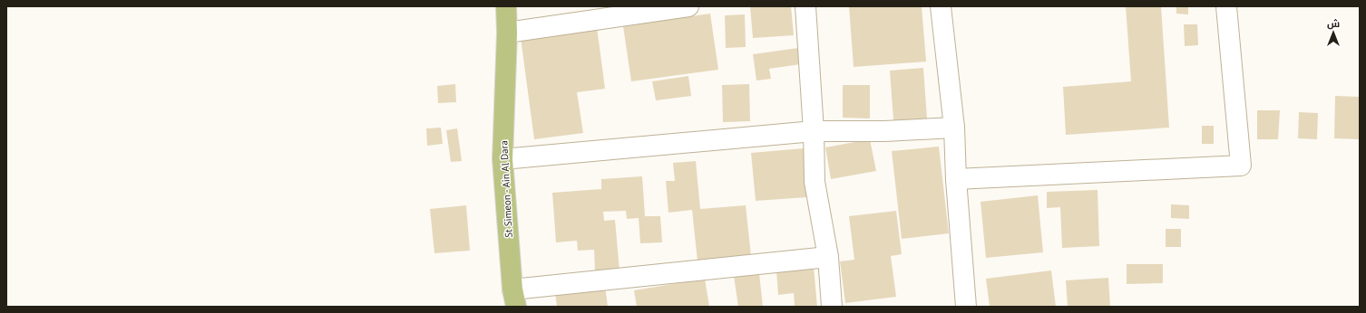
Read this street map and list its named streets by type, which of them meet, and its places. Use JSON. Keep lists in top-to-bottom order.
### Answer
{
  "streets": {
    "main road": ["St Simeon - Ain Al Dara"]
  },
  "north": "top"
}
